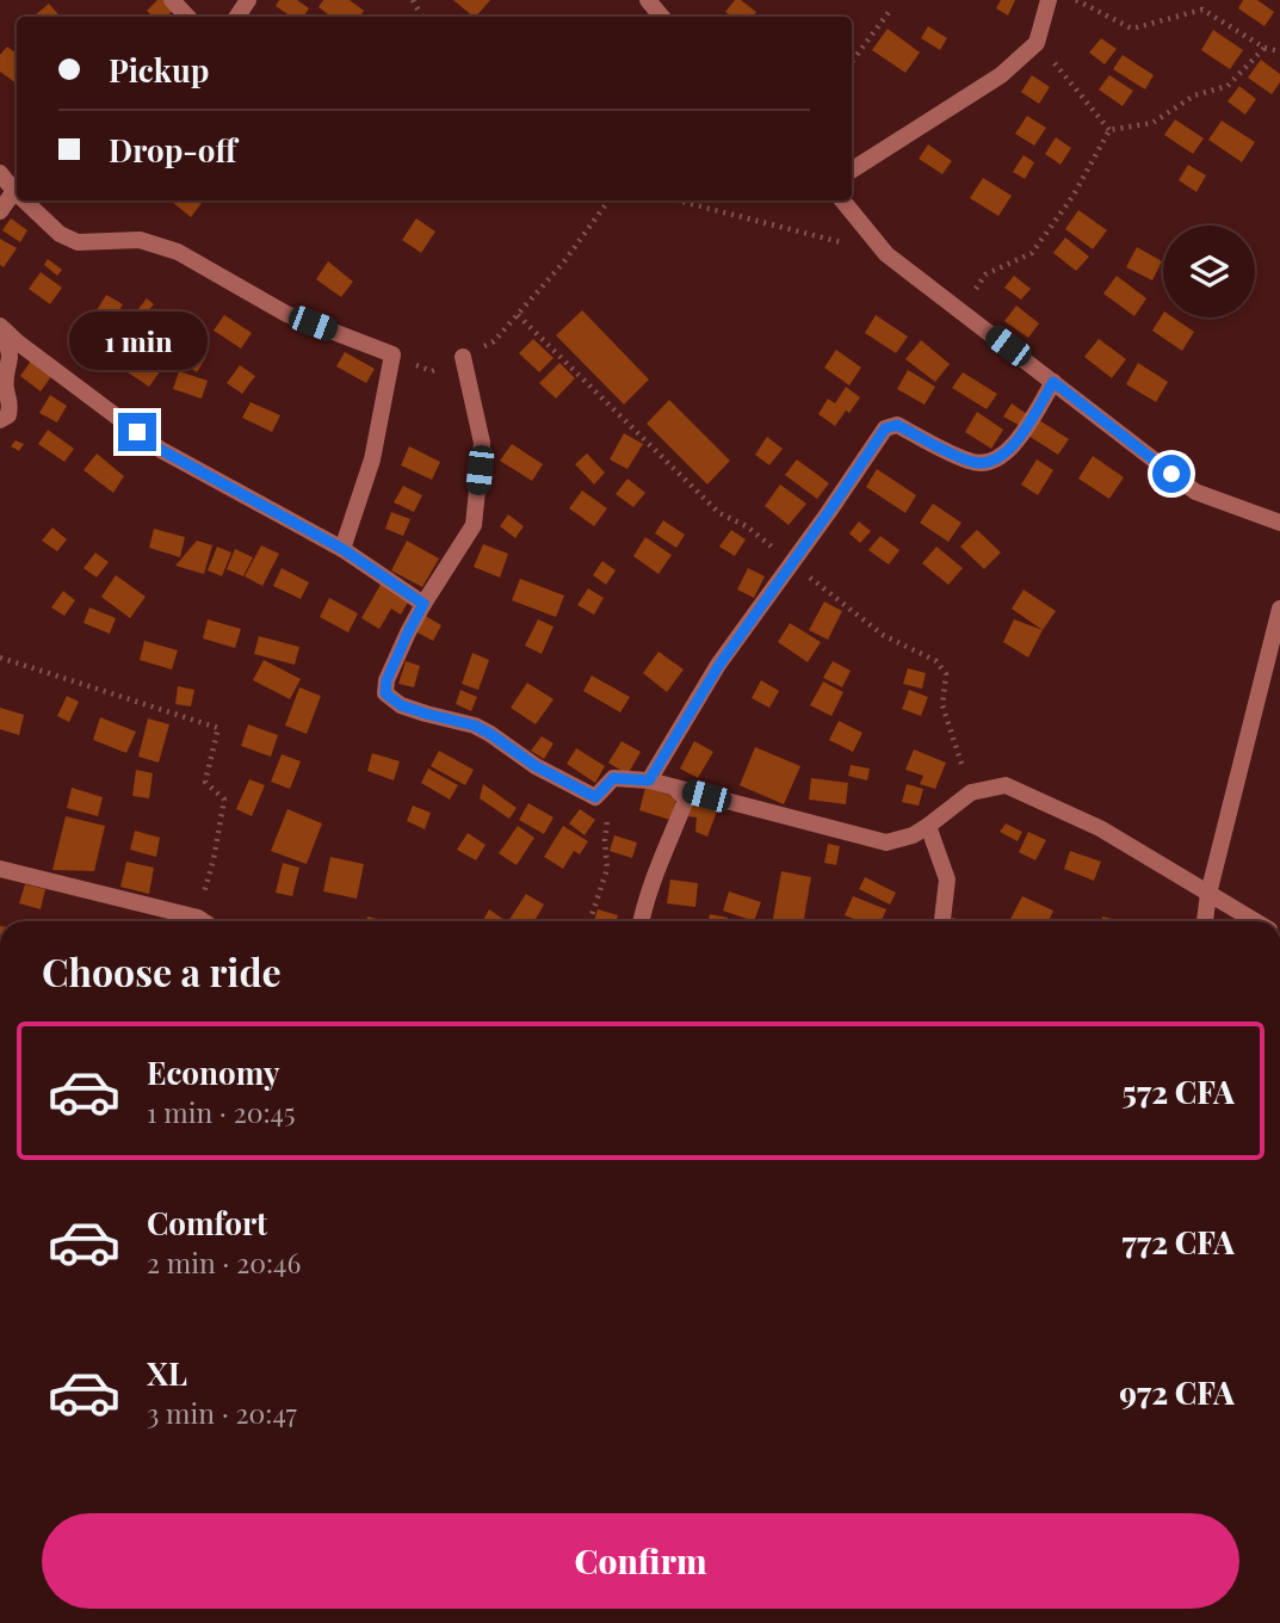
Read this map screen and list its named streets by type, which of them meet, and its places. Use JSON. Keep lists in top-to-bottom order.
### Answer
{
  "page": {
    "banner": ["Pickup", "Drop-off"],
    "bubble": "1 min",
    "heading": "Choose a ride",
    "list": [
      {
        "name": "Economy",
        "note": "1 min · 20:45",
        "value": "572 CFA"
      },
      {
        "name": "Comfort",
        "note": "2 min · 20:46",
        "value": "772 CFA"
      },
      {
        "name": "XL",
        "note": "3 min · 20:47",
        "value": "972 CFA"
      }
    ],
    "buttons": "Confirm"
  }
}
